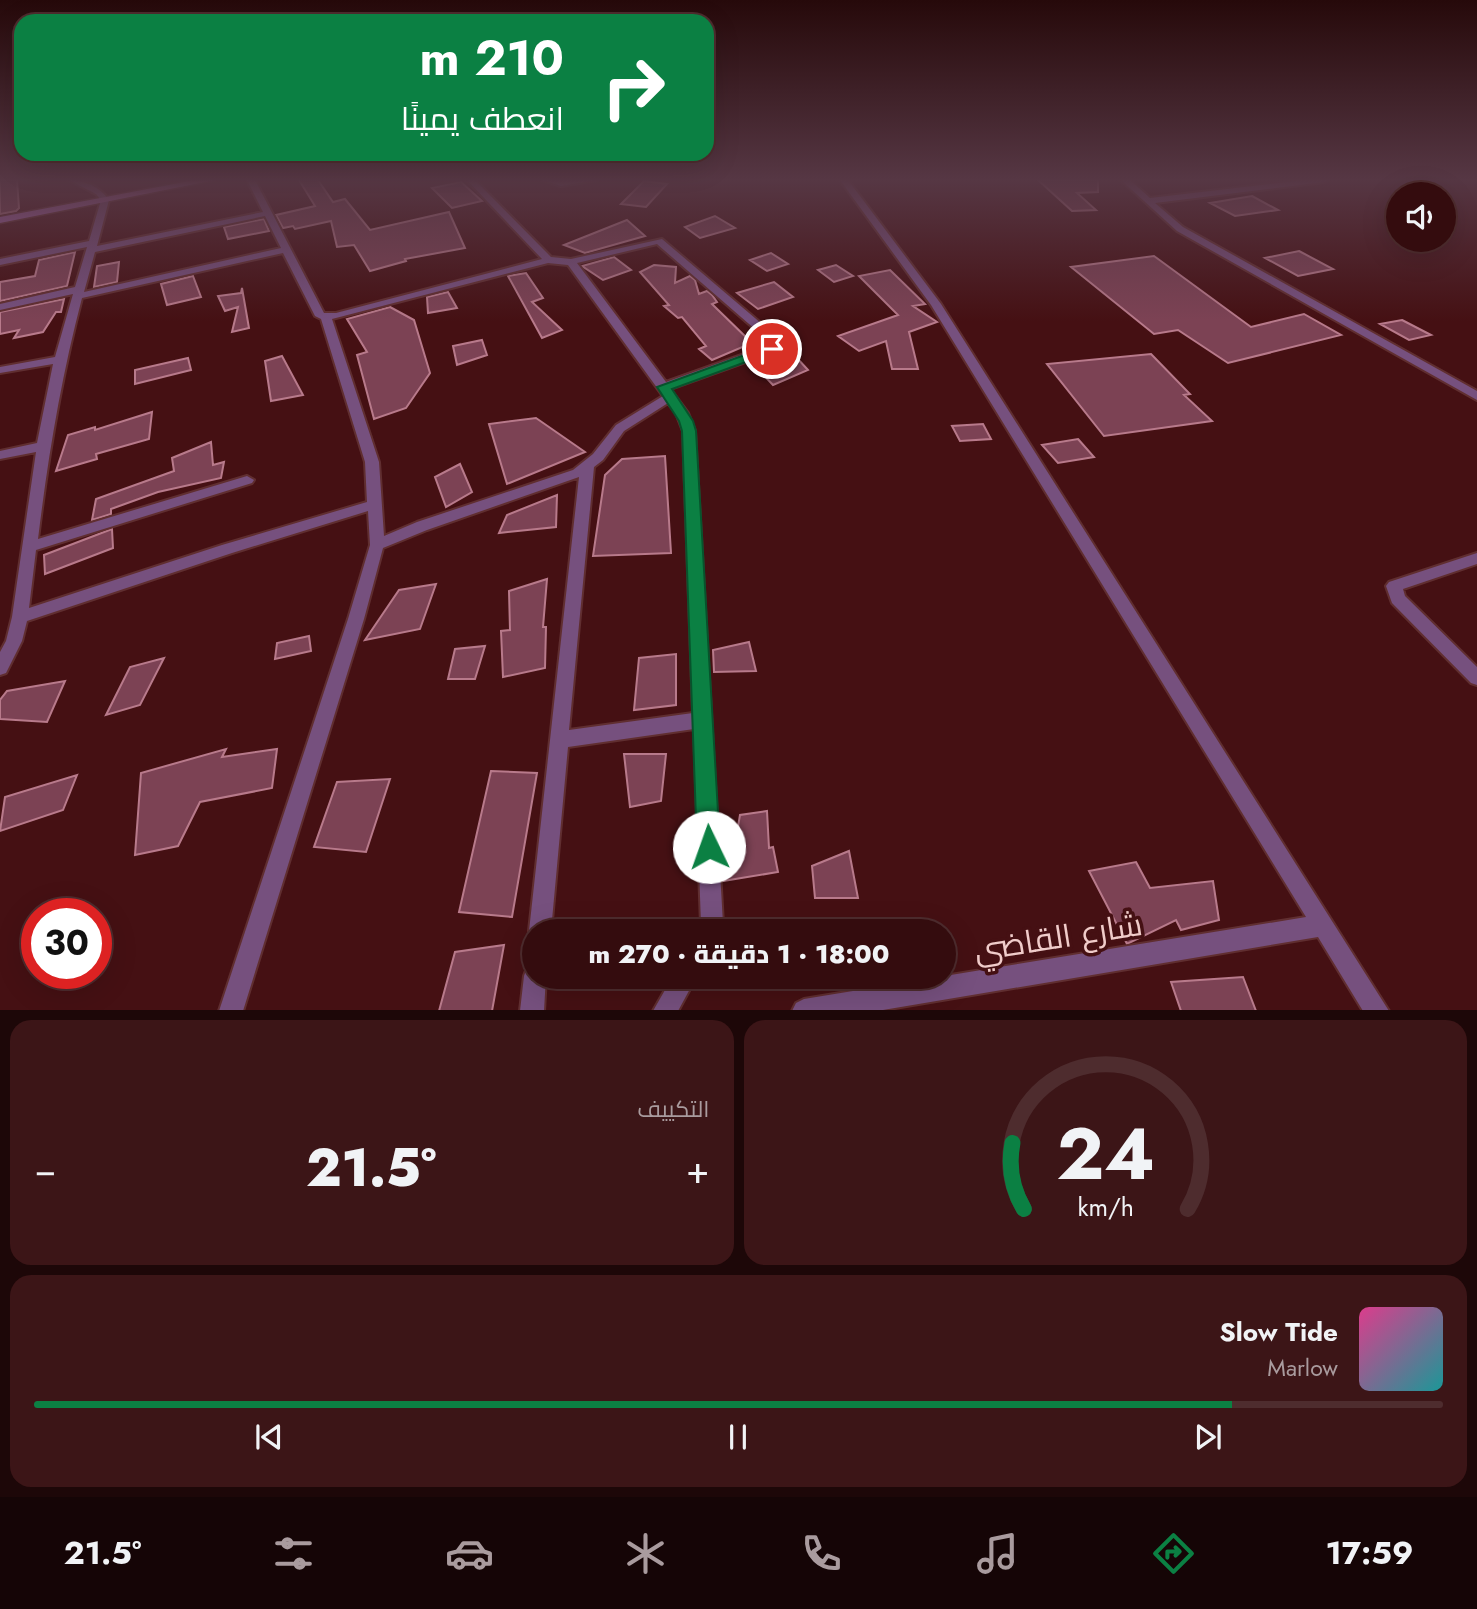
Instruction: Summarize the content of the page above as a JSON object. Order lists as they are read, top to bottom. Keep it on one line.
{"streets":{"street":["شارع القاضي"]},"page":{"turn":["210 m","انعطف يمينًا"],"limit":"30","trip":"18:00 · 1 دقيقة · 270 m","tile":"التكييف","heat":["−","21.5°","+"],"song":["Slow Tide","Marlow"],"tabs":["17:59","21.5°"],"gauge":["24","km/h"]}}
